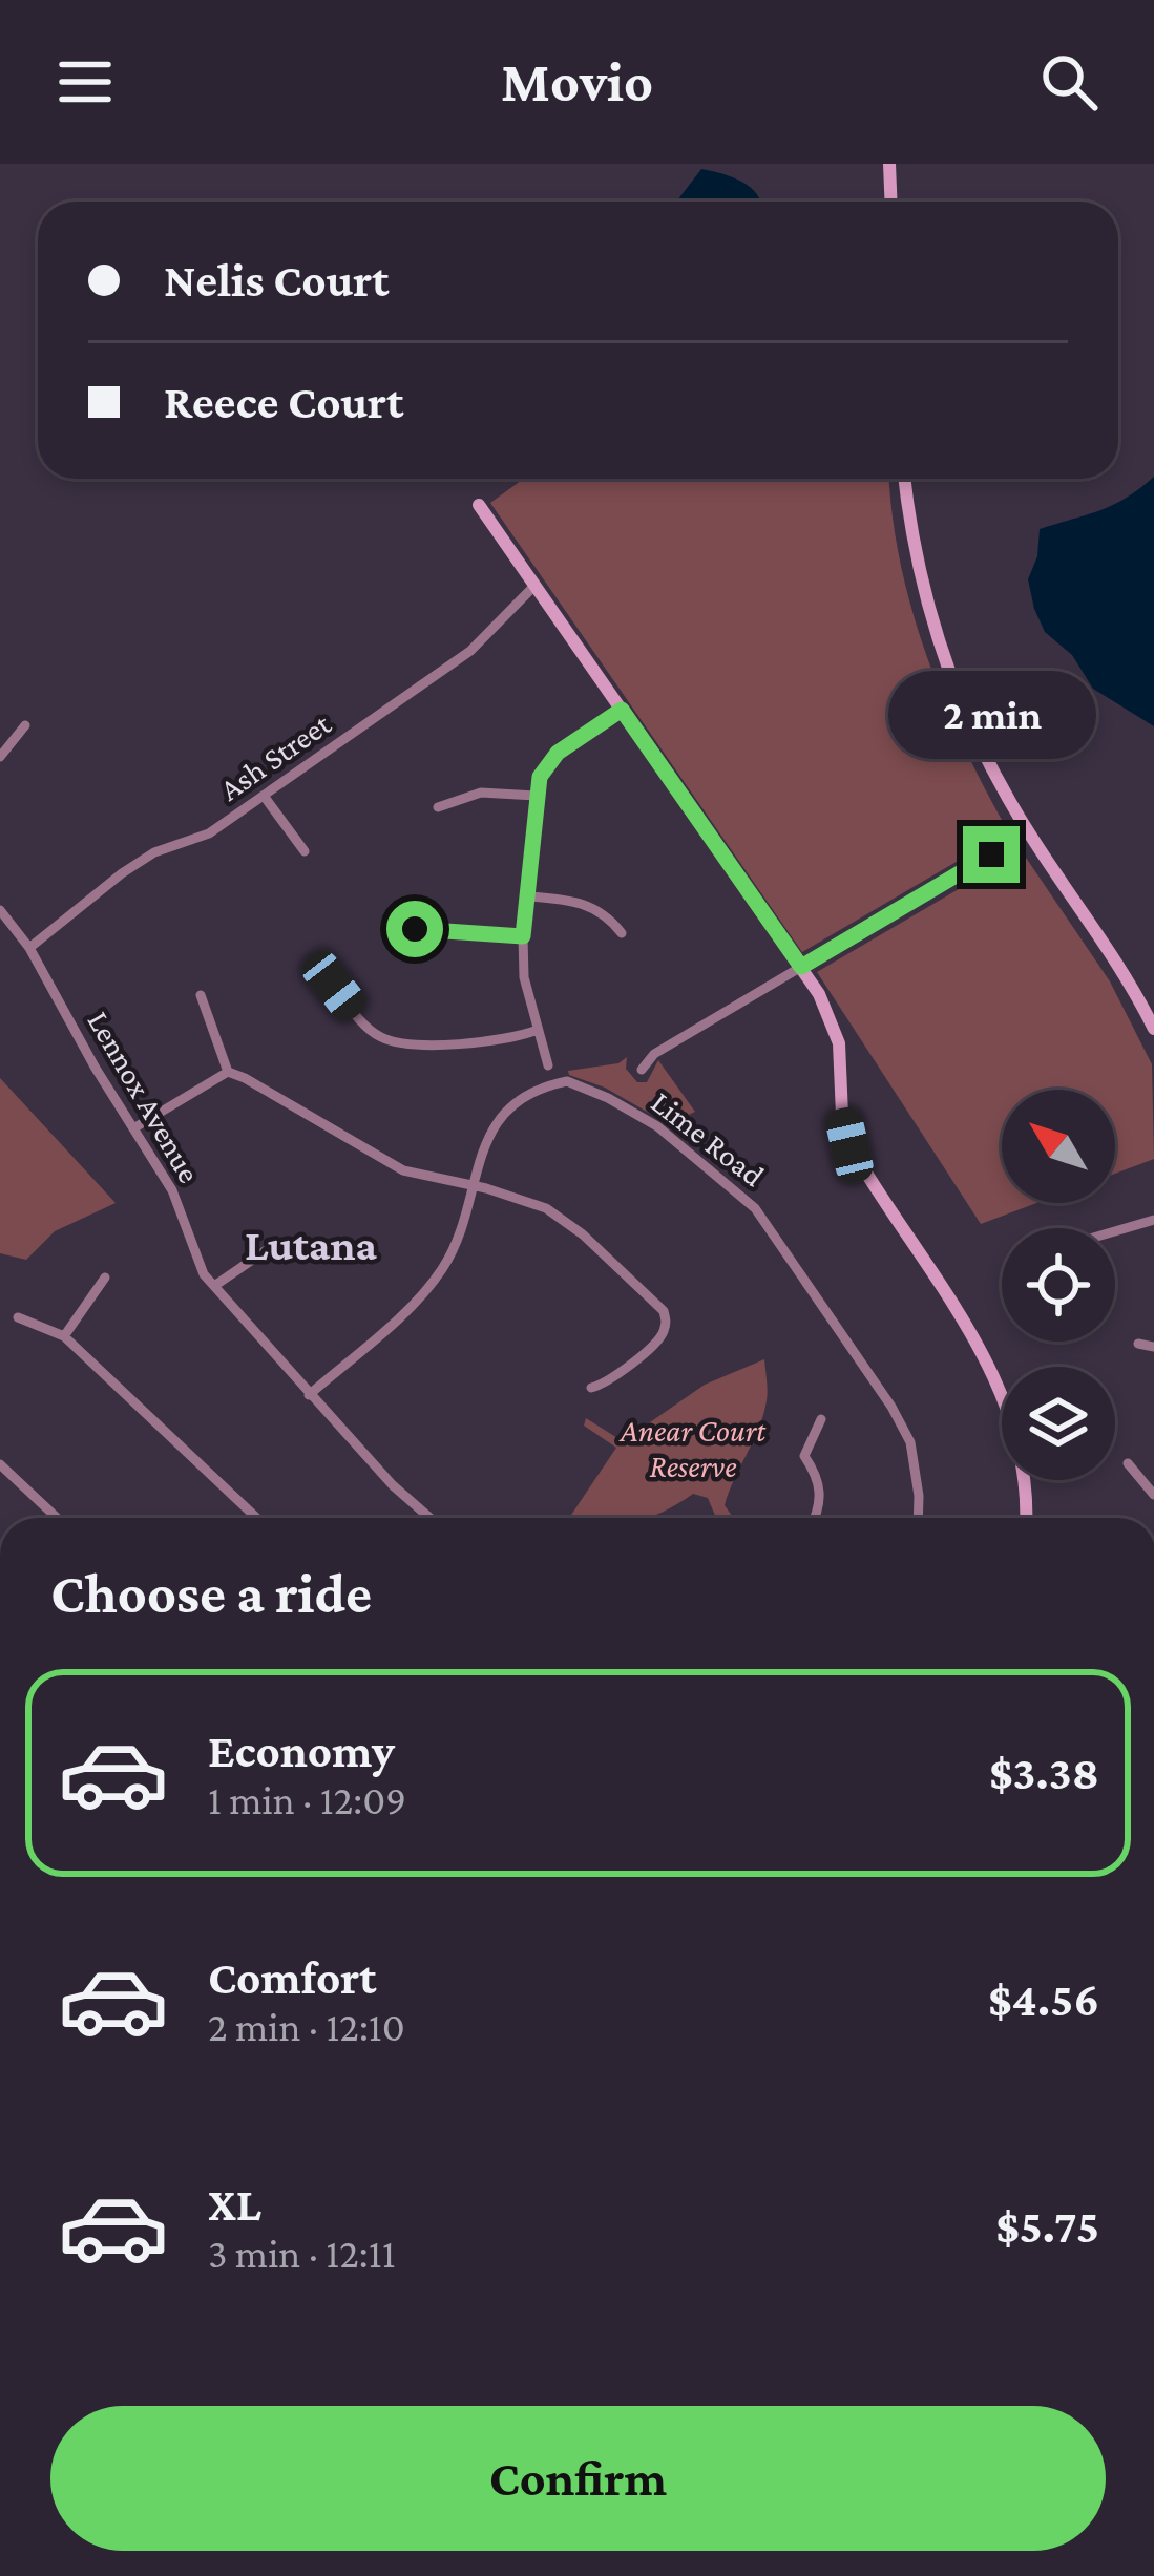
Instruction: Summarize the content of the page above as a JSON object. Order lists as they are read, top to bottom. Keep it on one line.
{"streets":{"street":["Ash Street","Lennox Avenue","Lime Road"]},"crossings":[["Ash Street","Lennox Avenue"]],"districts":["Lutana"],"parks":["Anear Court Reserve"],"north":"top left","page":{"header":"Movio","banner":["Nelis Court","Reece Court"],"bubble":"2 min","heading":"Choose a ride","list":[{"name":"Economy","note":"1 min · 12:09","value":"$3.38"},{"name":"Comfort","note":"2 min · 12:10","value":"$4.56"},{"name":"XL","note":"3 min · 12:11","value":"$5.75"}],"buttons":"Confirm"}}
